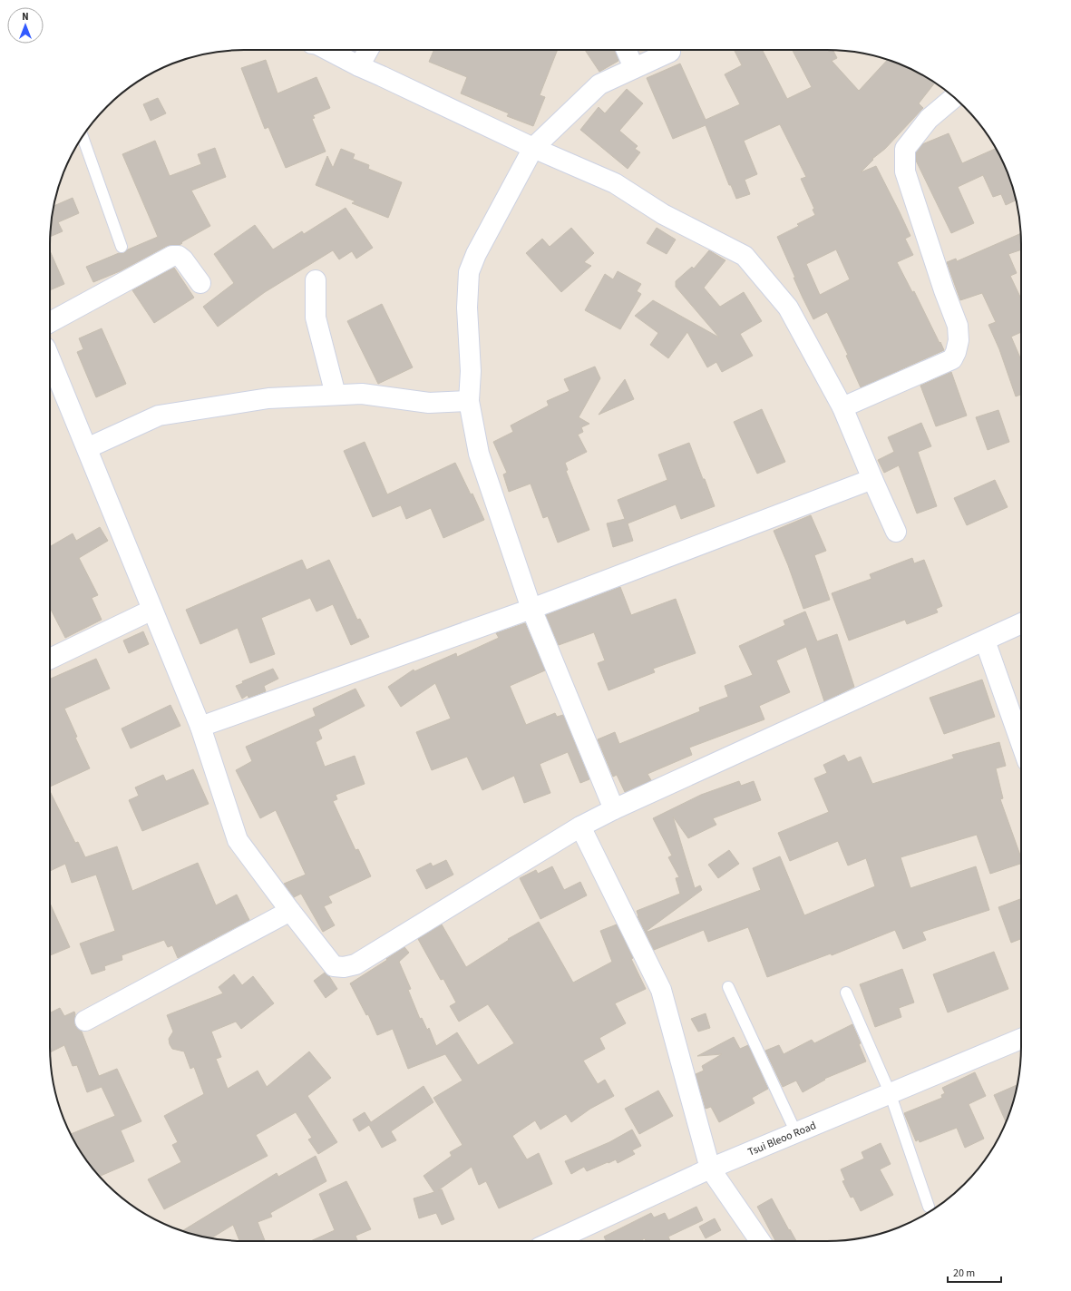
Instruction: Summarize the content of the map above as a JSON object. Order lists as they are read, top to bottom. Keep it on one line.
{"streets":{"street":["Tsui Bleoo Road"]},"scale_bar":"20 m","north":"top"}
